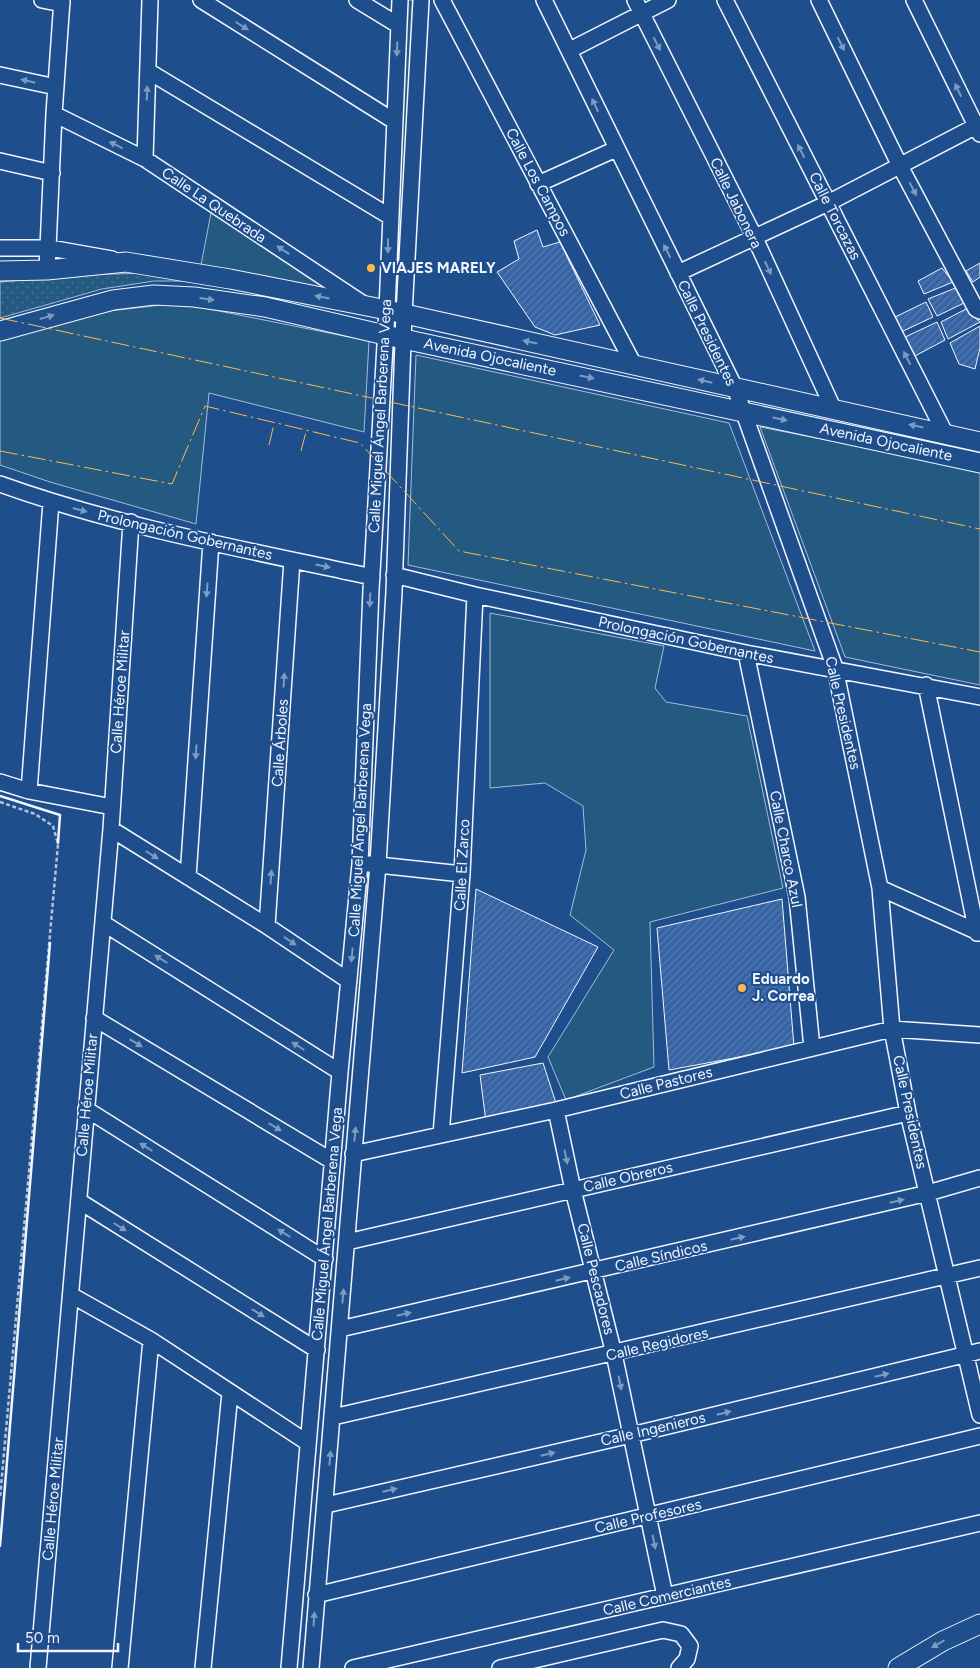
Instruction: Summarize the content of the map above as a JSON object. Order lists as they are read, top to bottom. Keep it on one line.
{"streets":{"main road":["Avenida Ojocaliente"],"street":["Calle Los Campos","Calle Jabonera","Calle La Quebrada","Calle Torcazas","Calle Presidentes","Calle Miguel Ángel Barberena Vega","Prolongación Gobernantes","Calle Héroe Militar","Calle Árboles","Calle Charco Azul","Calle El Zarco","Calle Pastores","Calle Obreros","Calle Síndicos","Calle Pescadores","Calle Regidores","Calle Ingenieros","Calle Profesores","Calle Comerciantes"]},"crossings":[["Calle Los Campos","Avenida Ojocaliente"],["Calle Jabonera","Avenida Ojocaliente"],["Calle La Quebrada","Avenida Ojocaliente"],["Calle Torcazas","Avenida Ojocaliente"],["Calle Presidentes","Avenida Ojocaliente"],["Calle Presidentes","Prolongación Gobernantes"],["Calle Presidentes","Calle Pastores"],["Calle Presidentes","Calle Obreros"],["Calle Presidentes","Calle Síndicos"],["Calle Presidentes","Calle Regidores"],["Calle Presidentes","Calle Ingenieros"],["Avenida Ojocaliente","Calle Miguel Ángel Barberena Vega"],["Calle Miguel Ángel Barberena Vega","Prolongación Gobernantes"],["Calle Miguel Ángel Barberena Vega","Calle Pastores"],["Calle Miguel Ángel Barberena Vega","Calle Obreros"],["Calle Miguel Ángel Barberena Vega","Calle Síndicos"],["Calle Miguel Ángel Barberena Vega","Calle Regidores"],["Calle Miguel Ángel Barberena Vega","Calle Ingenieros"],["Calle Miguel Ángel Barberena Vega","Calle Profesores"],["Prolongación Gobernantes","Calle Héroe Militar"],["Prolongación Gobernantes","Calle Árboles"],["Prolongación Gobernantes","Calle Charco Azul"],["Prolongación Gobernantes","Calle El Zarco"],["Calle Charco Azul","Calle Pastores"],["Calle El Zarco","Calle Pastores"],["Calle Pastores","Calle Pescadores"],["Calle Obreros","Calle Pescadores"],["Calle Síndicos","Calle Pescadores"],["Calle Pescadores","Calle Regidores"],["Calle Pescadores","Calle Ingenieros"],["Calle Pescadores","Calle Profesores"],["Calle Pescadores","Calle Comerciantes"]],"one_way":["Calle Jabonera","Calle Síndicos","Calle Pescadores","Calle Ingenieros"],"places":["VIAJES MARELY","Eduardo J. Correa"],"scale_bar":"50 m"}
